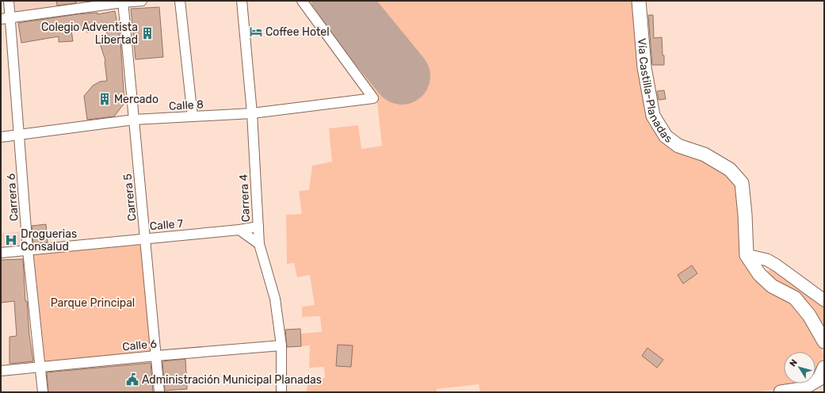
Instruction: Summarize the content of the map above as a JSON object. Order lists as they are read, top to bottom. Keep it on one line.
{"streets":{"main road":["Vía Castilla-Planadas"],"street":["Calle 8","Carrera 6","Carrera 5","Carrera 4","Calle 7","Calle 6"]},"crossings":[["Calle 8","Carrera 6"],["Calle 8","Carrera 5"],["Calle 8","Carrera 4"],["Carrera 6","Calle 7"],["Carrera 6","Calle 6"],["Carrera 5","Calle 7"],["Carrera 5","Calle 6"],["Carrera 4","Calle 7"],["Carrera 4","Calle 6"]],"parks":["Parque Principal"],"places":{"hotel":["Coffee Hotel"],"building":["Colegio Adventista Libertad","Mercado"],"hospital":["Droguerias Consalud"],"public building":["Administración Municipal Planadas"]},"north":"top left"}
